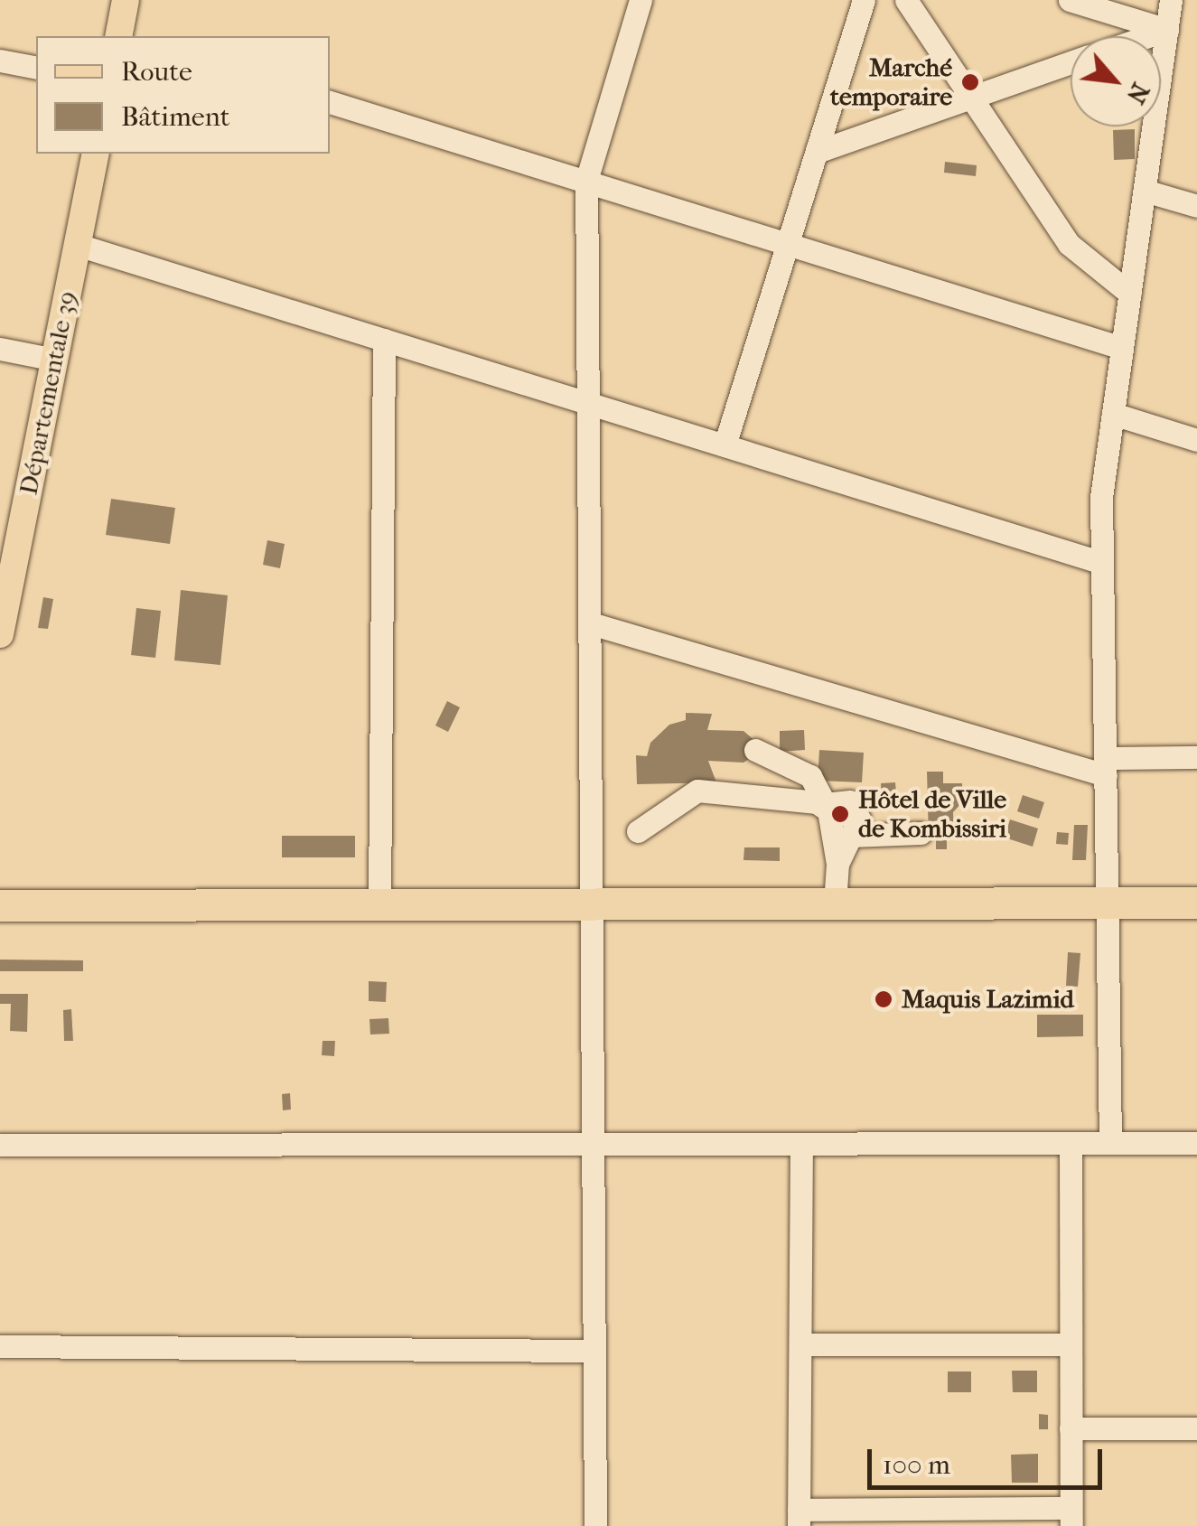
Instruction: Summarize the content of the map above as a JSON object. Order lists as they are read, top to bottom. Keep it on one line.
{"streets":{"main road":["Départementale 39"]},"places":["Marché temporaire","Hôtel de Ville de Kombissiri","Maquis Lazimid"],"legend":["Route","Bâtiment"],"scale_bar":"100 m","north":"bottom right"}
